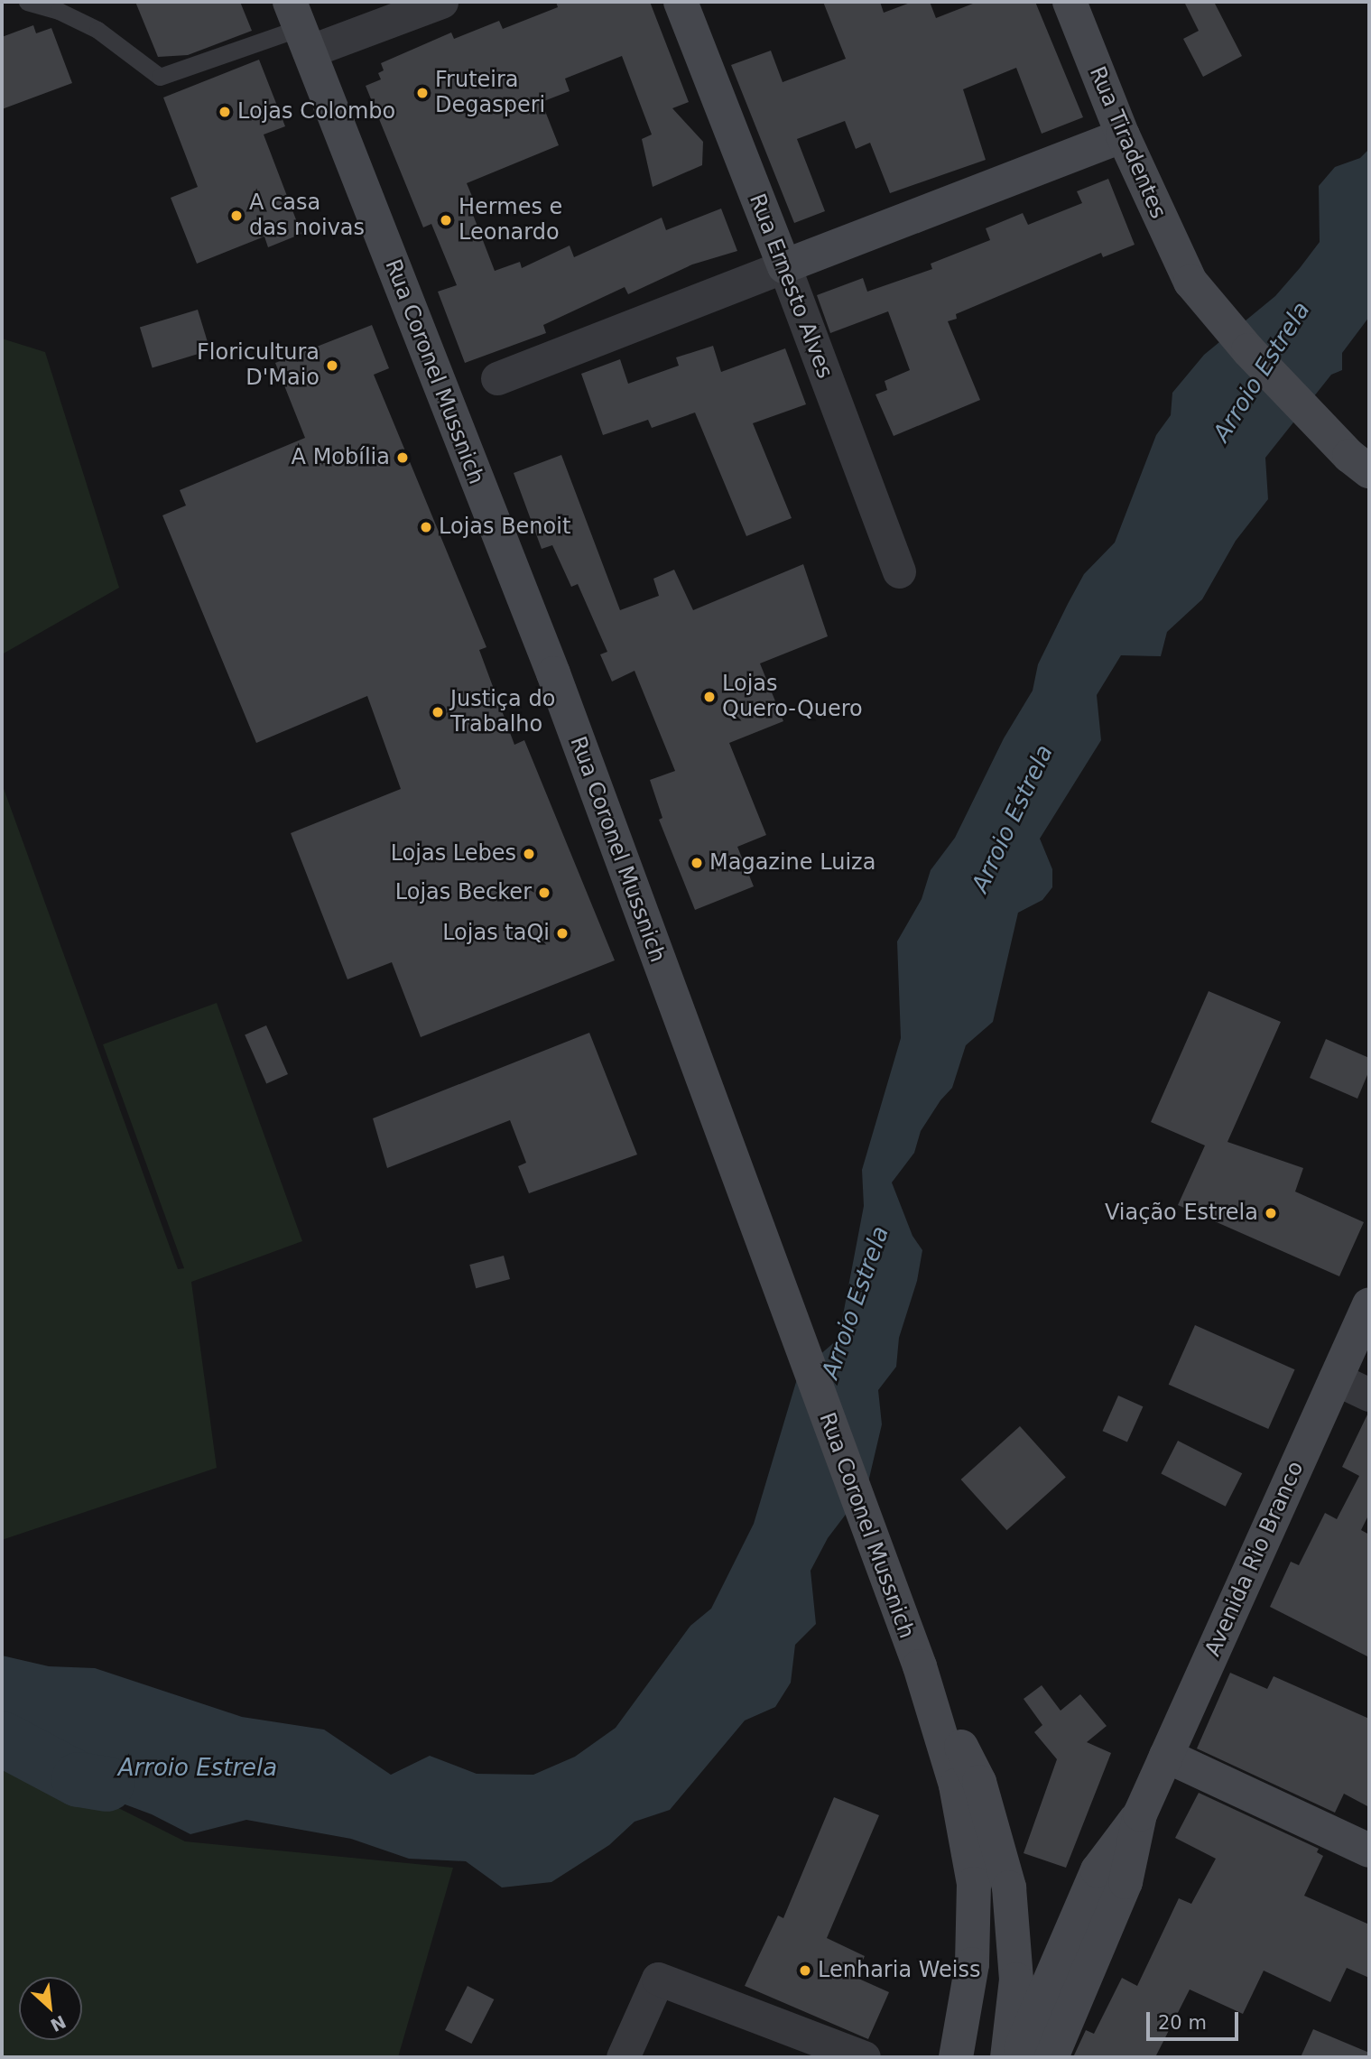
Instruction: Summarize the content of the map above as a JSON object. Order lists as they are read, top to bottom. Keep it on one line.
{"streets":{"street":["Rua Tiradentes","Rua Ernesto Alves","Rua Coronel Mussnich","Avenida Rio Branco"]},"water":["Arroio Estrela"],"places":["Fruteira Degasperi","Lojas Colombo","A casa das noivas","Hermes e Leonardo","Floricultura D'Maio","A Mobília","Lojas Benoit","Lojas Quero-Quero","Justiça do Trabalho","Lojas Lebes","Magazine Luiza","Lojas Becker","Lojas taQi","Viação Estrela","Lenharia Weiss"],"scale_bar":"20 m","north":"bottom right"}
